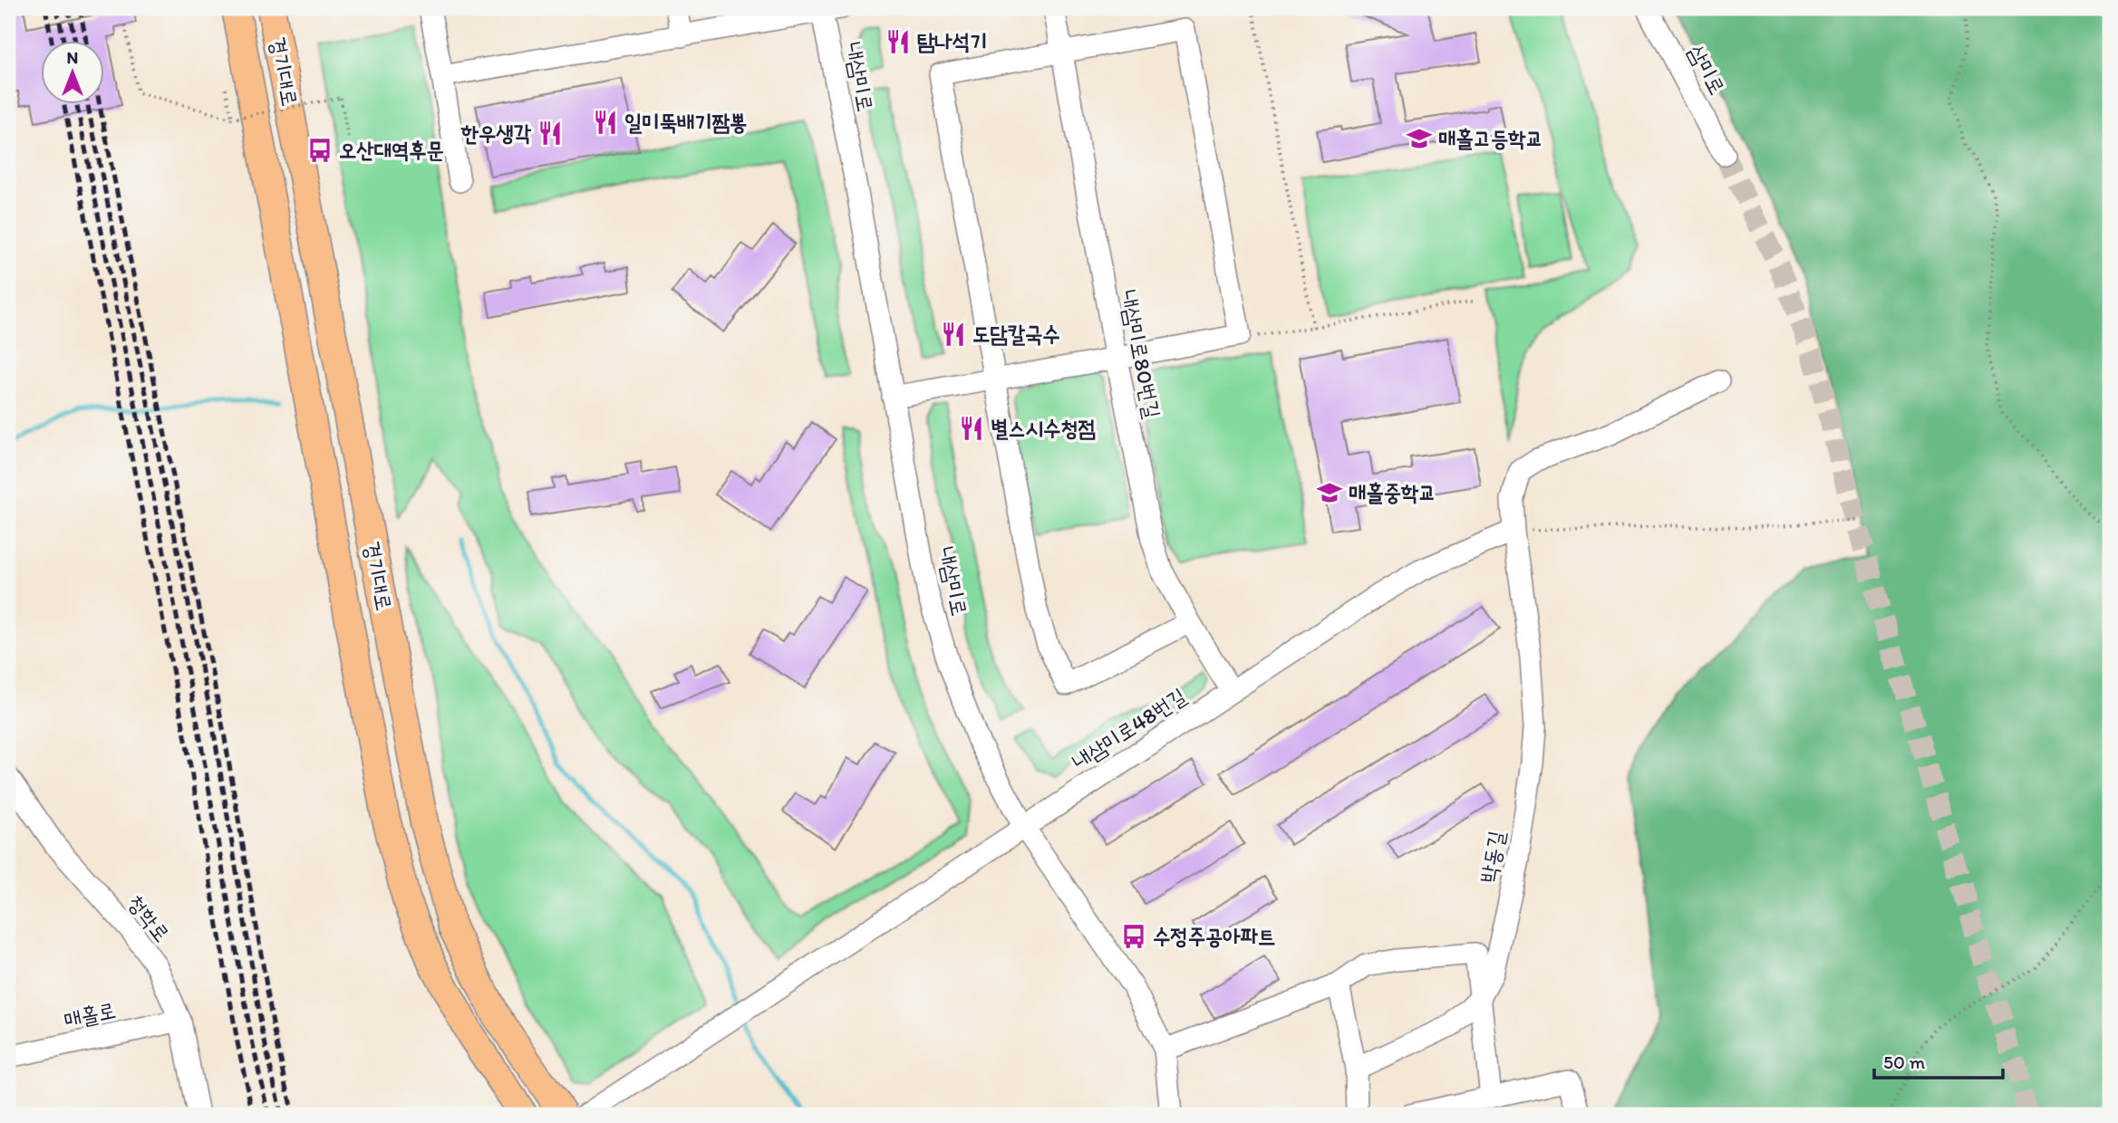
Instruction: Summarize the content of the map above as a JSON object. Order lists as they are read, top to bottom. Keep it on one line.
{"streets":{"main road":["경기대로"],"street":["삼미로","내삼미로","내삼미로80번길","내삼미로48번길","박동길","청학로","매홀로"]},"crossings":[["내삼미로","내삼미로48번길"],["내삼미로80번길","내삼미로48번길"],["내삼미로48번길","박동길"],["청학로","매홀로"]],"places":{"restaurant":["탐나석기","일미뚝배기짬뽕","한우생각","도담칼국수","별스시수청점"],"school or university":["매홀고등학교","매홀중학교"],"bus stop":["오산대역후문","수정주공아파트"]},"scale_bar":"50 m","north":"top"}
